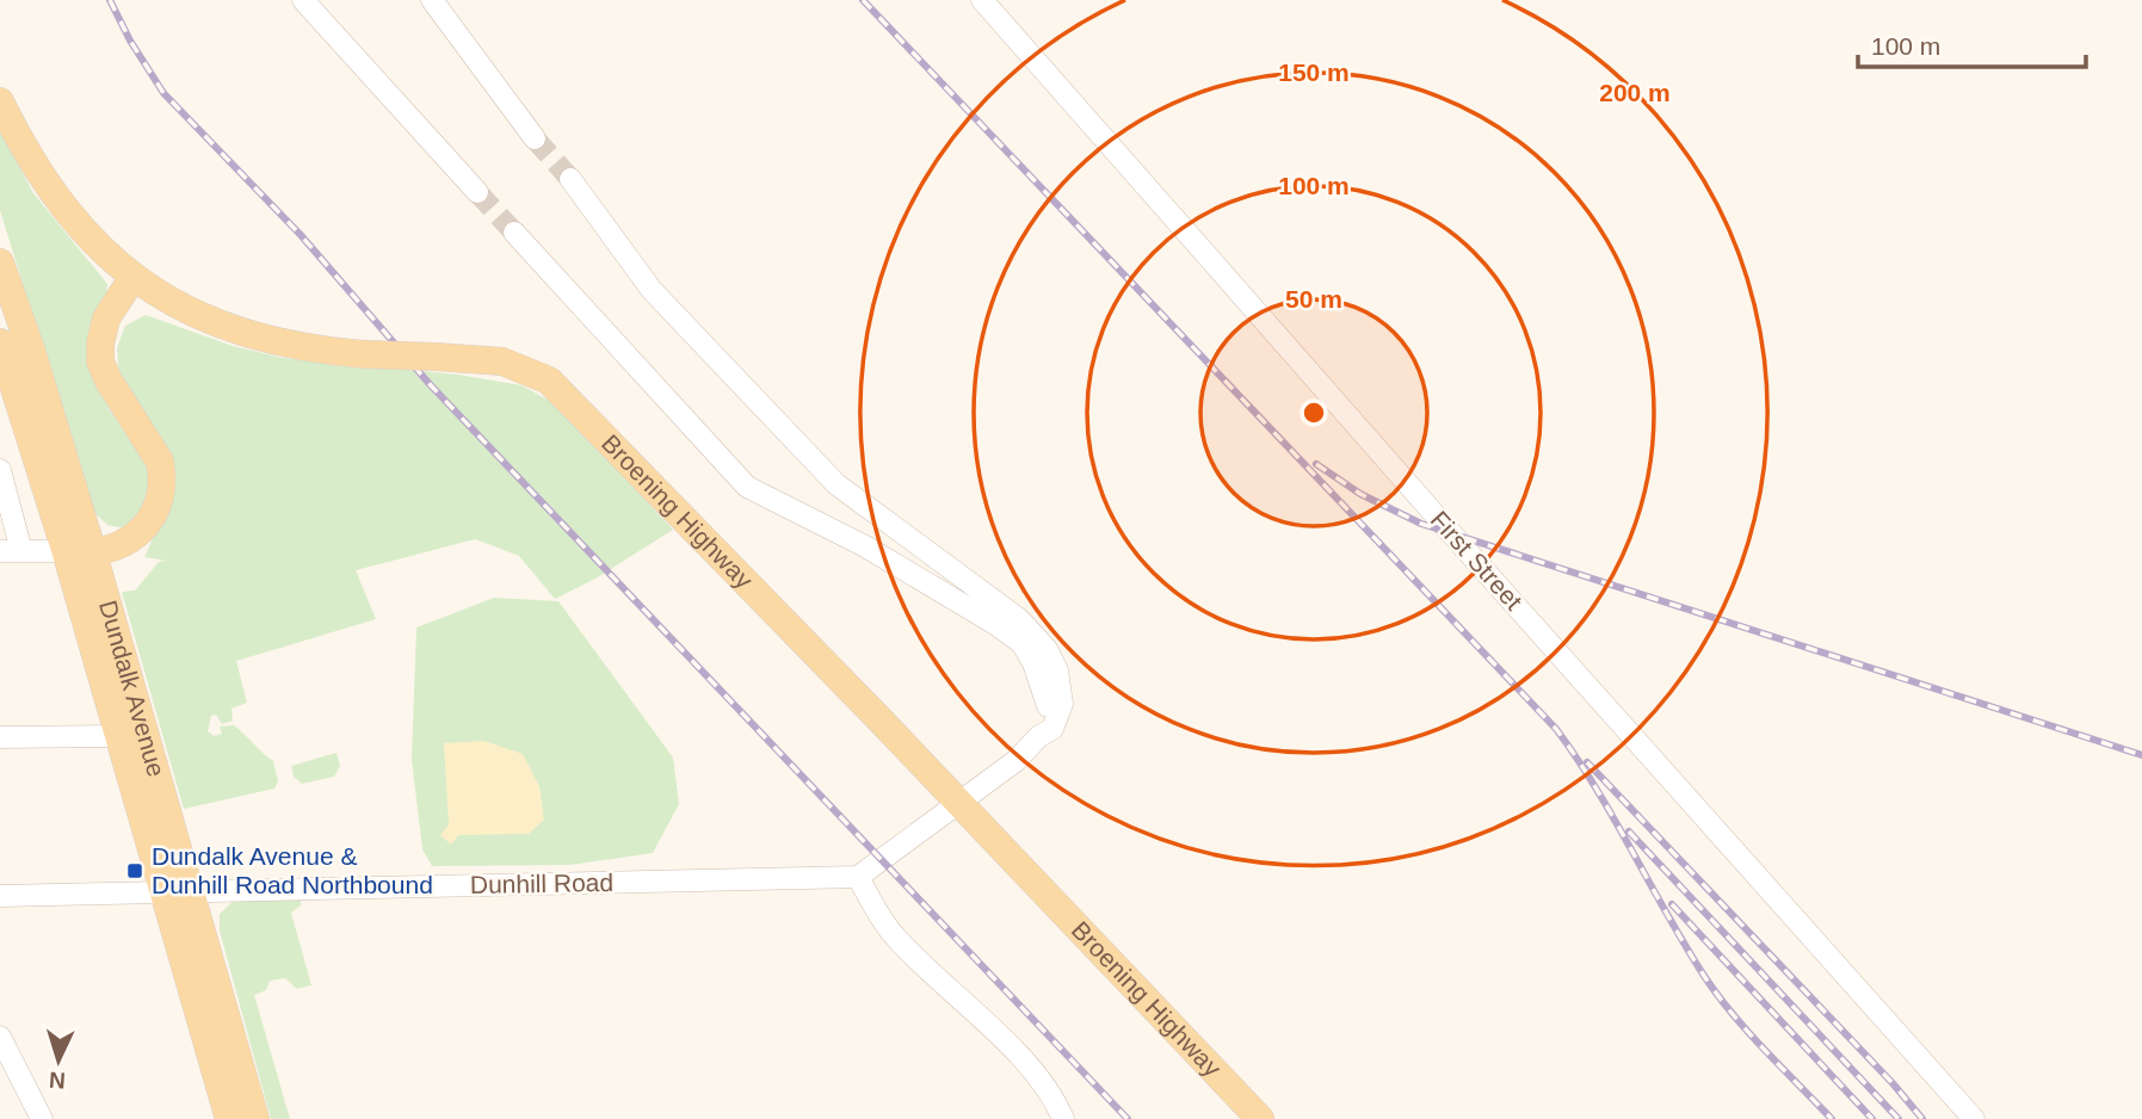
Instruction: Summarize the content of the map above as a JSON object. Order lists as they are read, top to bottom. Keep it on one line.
{"streets":{"main road":["Broening Highway","Dundalk Avenue"],"street":["First Street","Dunhill Road"]},"crossings":[["Dundalk Avenue","Dunhill Road"]],"places":{"transit":["Dundalk Avenue & Dunhill Road Northbound"]},"scale_bar":"100 m","north":"bottom","rings":["150 m","200 m","100 m","50 m"]}
